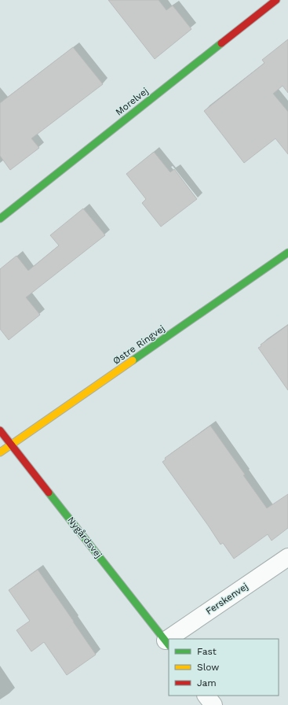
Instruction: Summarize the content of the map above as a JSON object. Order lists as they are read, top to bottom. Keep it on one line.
{"streets":{"street":["Morelvej","Østre Ringvej","Nygårdsvej","Ferskenvej"]},"crossings":[["Østre Ringvej","Nygårdsvej"]],"legend":["Fast","Slow","Jam"]}
